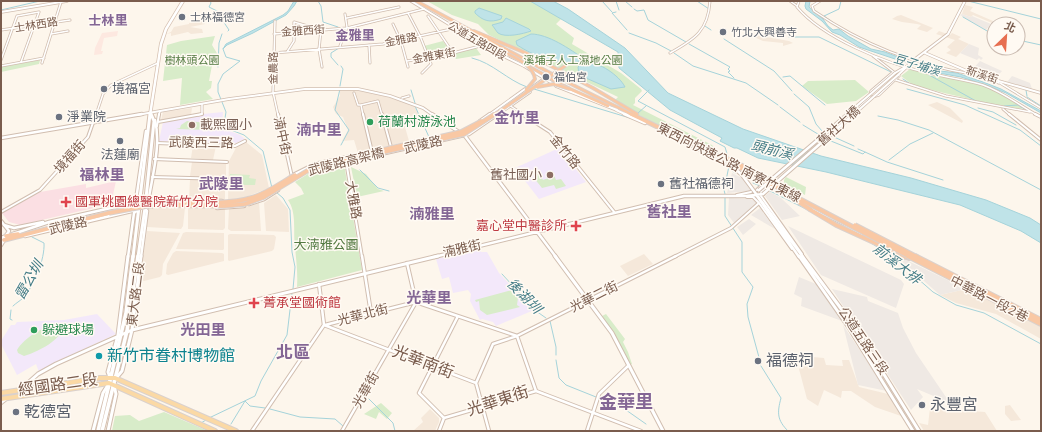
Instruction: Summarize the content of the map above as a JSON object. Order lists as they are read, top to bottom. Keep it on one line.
{"streets":{"highway":["武陵路高架橋","東西向快速公路 南寮竹東線"],"main road":["東大路二段","經國路二段"],"street":["士林西路","金雅西街","金雅路","公道五路四段","金雅東街","金農路","新溪街","舊社大橋","湳中街","武陵西三路","武陵路","金竹路","境福街","大雅路","湳雅街","光華二街","中華路一段2巷","光華北街","公道五路三段","光華南街","光華街","光華東街"]},"crossings":[["金雅西街","公道五路四段"],["金雅西街","金農路"],["金雅路","公道五路四段"],["金雅路","金農路"],["公道五路四段","金雅東街"],["公道五路四段","武陵路"],["公道五路四段","武陵路高架橋"],["公道五路四段","公道五路三段"],["金農路","湳中街"],["舊社大橋","公道五路三段"],["湳中街","武陵路"],["武陵西三路","東大路二段"],["武陵路","金竹路"],["武陵路","武陵路高架橋"],["武陵路","大雅路"],["武陵路","東大路二段"],["金竹路","湳雅街"],["境福街","東大路二段"],["東西向快速公路 南寮竹東線","中華路一段2巷"],["大雅路","湳雅街"],["大雅路","光華北街"],["湳雅街","東大路二段"],["湳雅街","公道五路三段"],["湳雅街","經國路二段"],["東大路二段","經國路二段"],["光華二街","公道五路三段"],["光華二街","光華南街"],["光華二街","光華東街"],["光華北街","光華南街"],["光華北街","光華街"],["光華南街","光華街"]],"districts":["士林里","金雅里","金竹里","湳中里","福林里","武陵里","舊社里","湳雅里","光華里","光田里","北區","金華里"],"water":["豆子埔溪","頭前溪","前溪大排","雷公圳","後湖圳"],"parks":["樹林頭公園","溪埔子人工濕地公園","大湳雅公園"],"places":{"other":["士林福德宮","竹北大興善寺","福伯宮","境福宮","淨業院","荷蘭村游泳池","載熙國小","法蓮廟","舊社國小","舊社福德祠","躲避球場","新竹市眷村博物館","福德祠","永豐宮","乾德宮"],"health":["國軍桃園總醫院新竹分院","嘉心堂中醫診所","菁承堂國術館"]},"north":"top right"}
